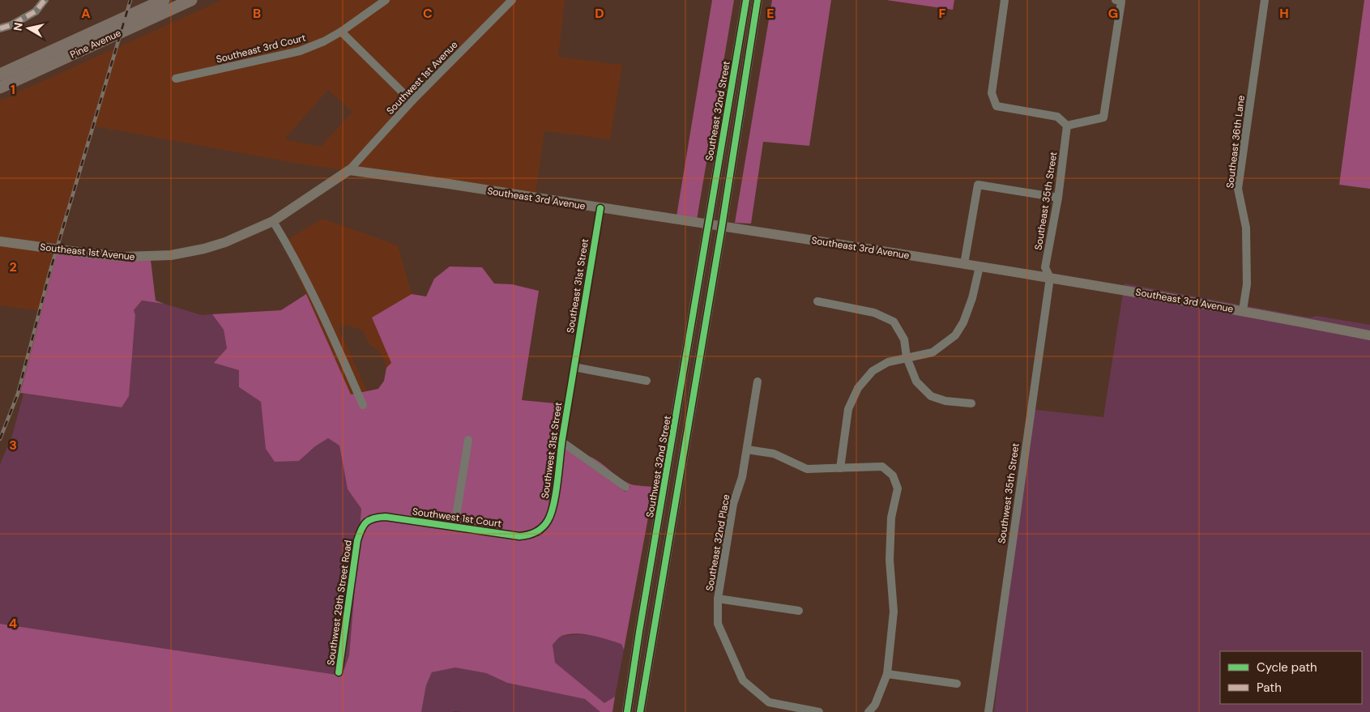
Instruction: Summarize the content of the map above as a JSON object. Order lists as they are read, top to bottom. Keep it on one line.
{"streets":{"highway":["Pine Avenue"],"main road":["Southeast 32nd Street","Southeast 3rd Avenue","Southeast 1st Avenue","Southwest 32nd Street"],"street":["Southeast 3rd Court","Southwest 1st Avenue","Southeast 36th Lane","Southeast 35th Street","Southeast 31st Street","Southwest 31st Street","Southwest 35th Street","Southwest 1st Court","Southeast 32nd Place","Southwest 29th Street Road"]},"crossings":[["Southwest 1st Avenue","Southeast 3rd Avenue"],["Southwest 1st Avenue","Southeast 1st Avenue"],["Southeast 32nd Street","Southeast 3rd Avenue"],["Southeast 32nd Street","Southwest 32nd Street"],["Southeast 36th Lane","Southeast 3rd Avenue"],["Southeast 3rd Avenue","Southeast 35th Street"],["Southeast 3rd Avenue","Southeast 1st Avenue"],["Southeast 3rd Avenue","Southeast 31st Street"],["Southeast 3rd Avenue","Southwest 32nd Street"],["Southeast 3rd Avenue","Southwest 35th Street"],["Southeast 35th Street","Southwest 35th Street"],["Southeast 31st Street","Southwest 31st Street"],["Southwest 31st Street","Southwest 1st Court"],["Southwest 1st Court","Southwest 29th Street Road"]],"legend":["Cycle path","Path"],"north":"left","grid":{"columns":["A","B","C","D","E","F","G","H"],"rows":["1","2","3","4"]}}
